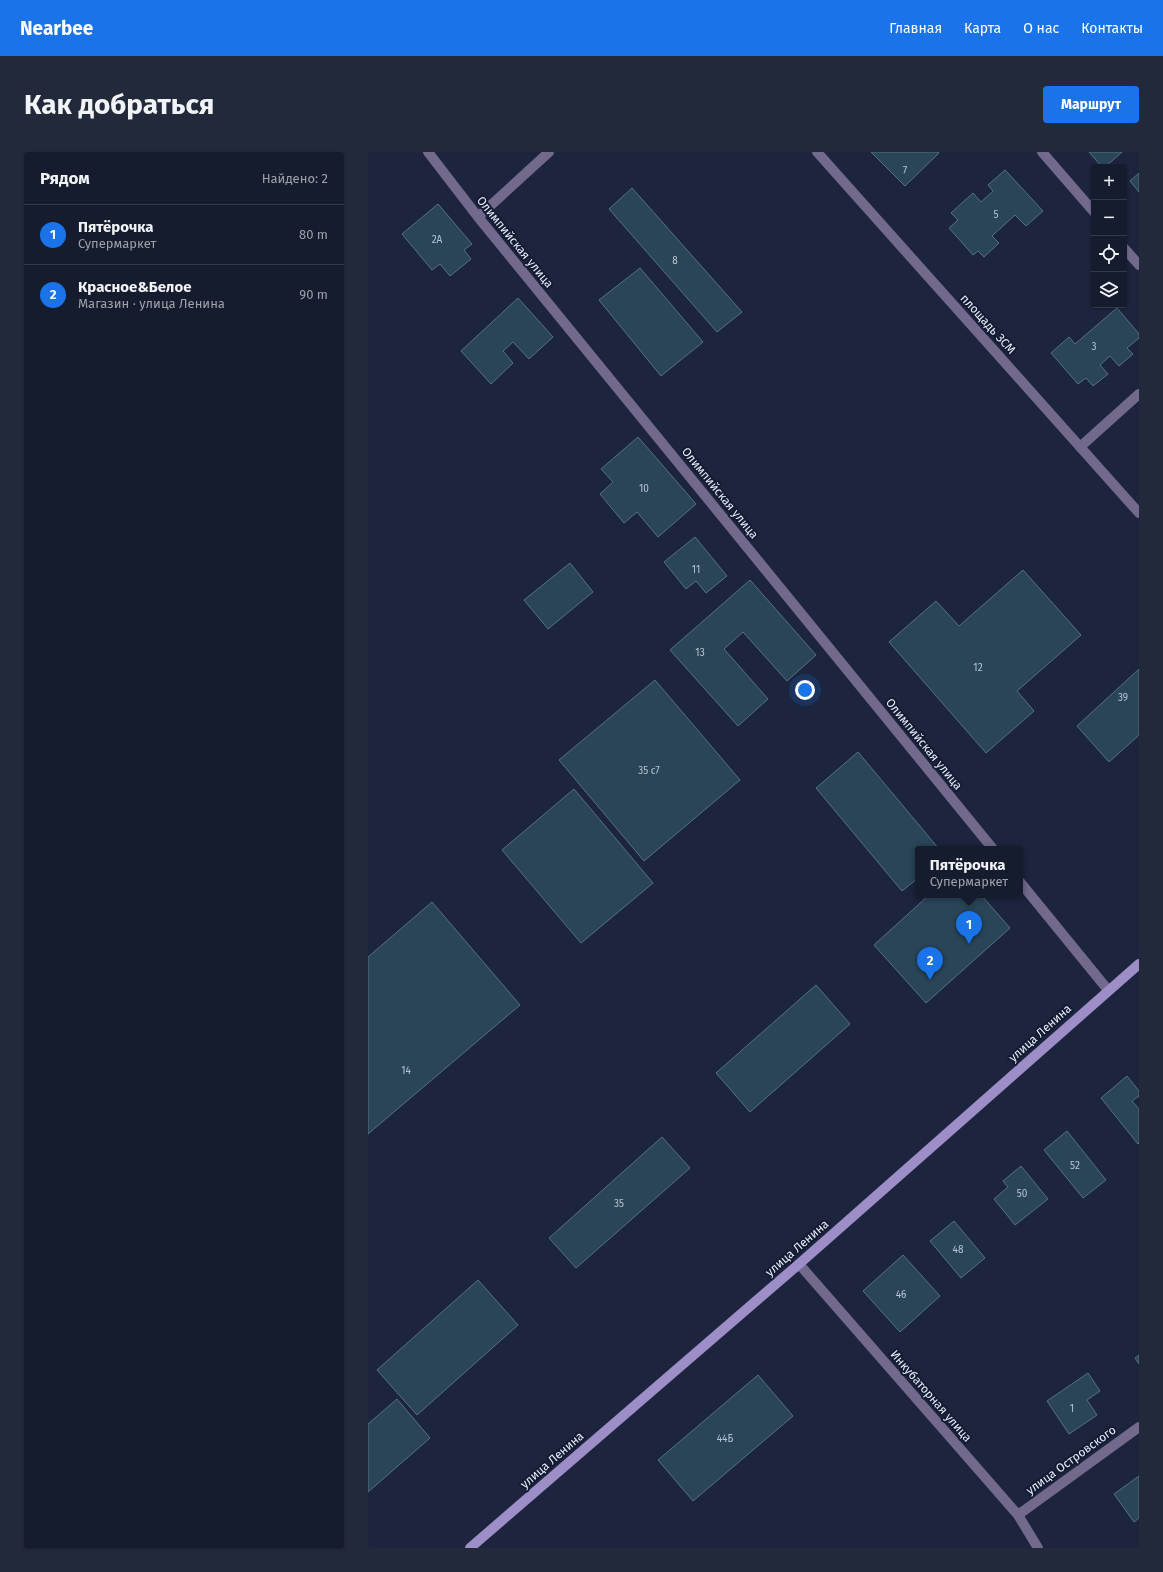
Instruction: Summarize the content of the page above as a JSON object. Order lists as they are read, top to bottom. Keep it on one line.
{"streets":{"main road":["улица Ленина"],"street":["Олимпийская улица","площадь ЗСМ","Инкубаторная улица","улица Островского"]},"crossings":[["улица Ленина","Инкубаторная улица"],["Инкубаторная улица","улица Островского"]],"house_numbers":["7","5","2А","8","3","10","11","13","12","39","35 с7","14","52","50","35","48","46","1","44Б"],"page":{"header":"Nearbee","nav":["Главная","Карта","О нас","Контакты"],"buttons":"Маршрут","title":"Как добраться","heading":["Рядом","Найдено: 2"],"map_buttons":["+","−"],"list":[{"mark":"1","name":"Пятёрочка","note":"Супермаркет","value":"80 m"},{"mark":"2","name":"Красное&Белое","note":"Магазин · улица Ленина","value":"90 m"}],"popup":["Пятёрочка","Супермаркет"],"pins":["1","2"]}}
